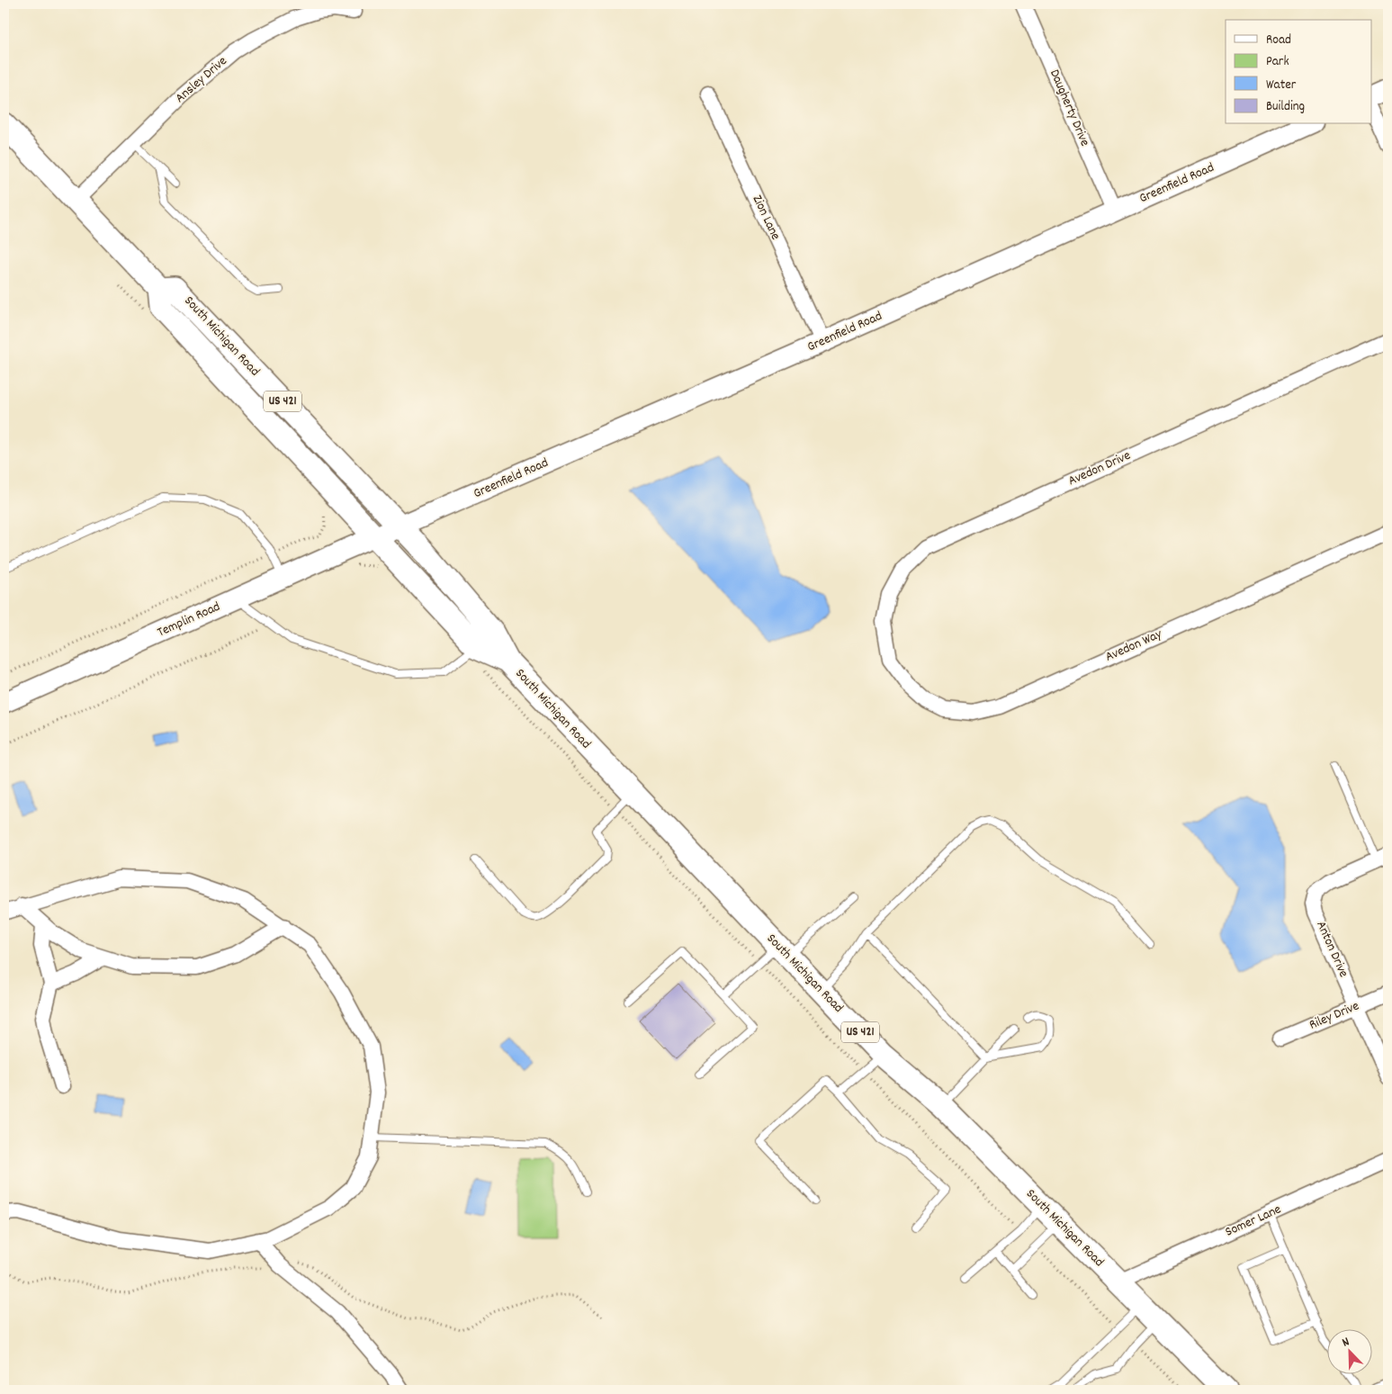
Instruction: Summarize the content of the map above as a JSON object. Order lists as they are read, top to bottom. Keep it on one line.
{"streets":{"main road":["South Michigan Road","US 421"],"street":["Ansley Drive","Daugherty Drive","Greenfield Road","Zion Lane","Avedon Drive","Templin Road","Avedon Way","Anton Drive","Riley Drive","Somer Lane"]},"crossings":[["Daugherty Drive","Greenfield Road"],["Greenfield Road","Zion Lane"],["Greenfield Road","South Michigan Road"],["Greenfield Road","Templin Road"],["South Michigan Road","Templin Road"],["South Michigan Road","Somer Lane"],["Avedon Drive","Avedon Way"],["Anton Drive","Riley Drive"]],"legend":["Road","Park","Water","Building"],"north":"top left"}
